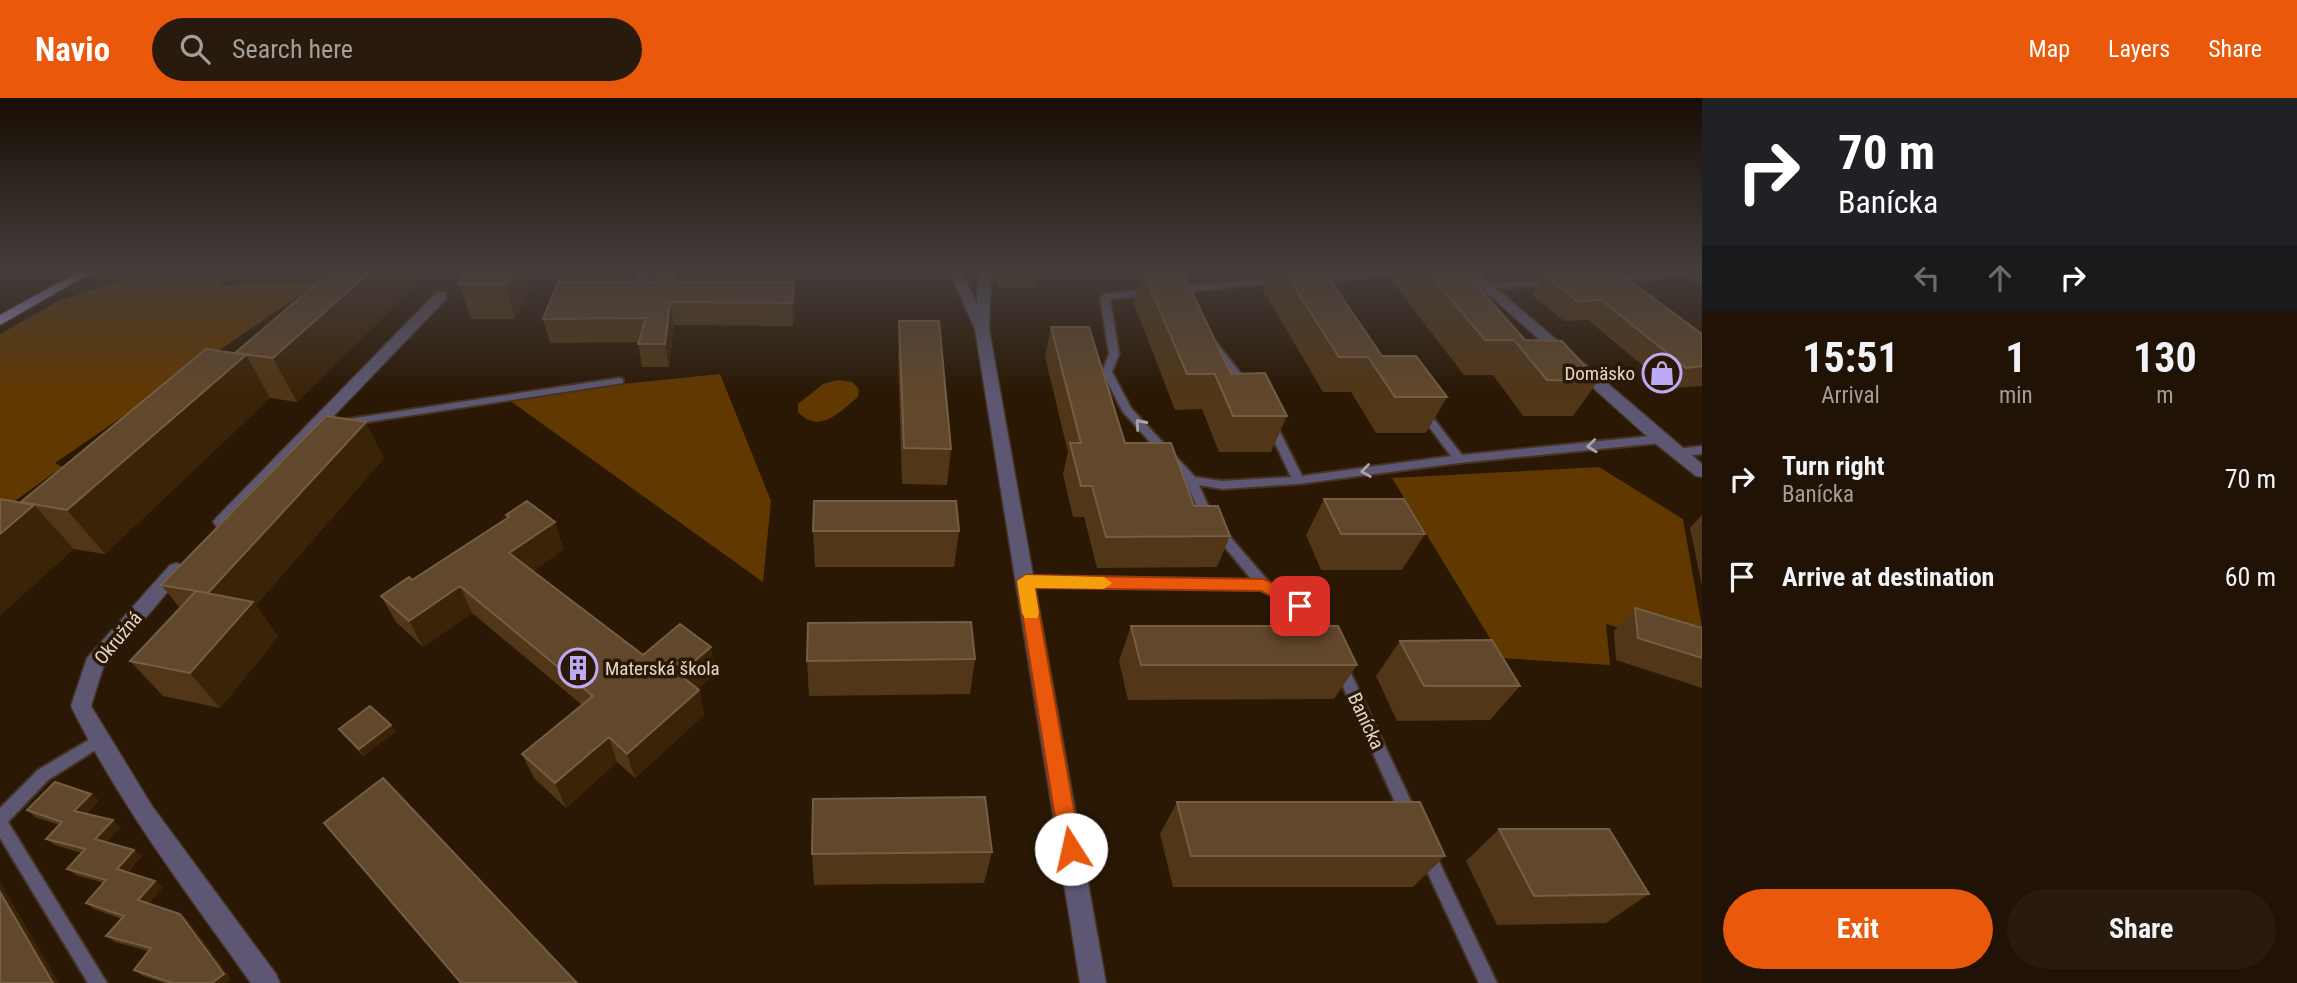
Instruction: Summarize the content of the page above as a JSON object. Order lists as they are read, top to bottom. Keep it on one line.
{"streets":{"street":["Okružná"],"lane":["Banícka"]},"places":{"shop":["Domäsko"],"building":["Materská škola"]},"page":{"header":"Navio","search":"Search here","nav":["Map","Layers","Share"],"turn":["70 m","Banícka"],"eta":["15:51","Arrival","1","min","130","m"],"list":[{"name":"Turn right","note":"Banícka","value":"70 m"},{"name":"Arrive at destination","value":"60 m"}],"buttons":["Exit","Share"]}}
